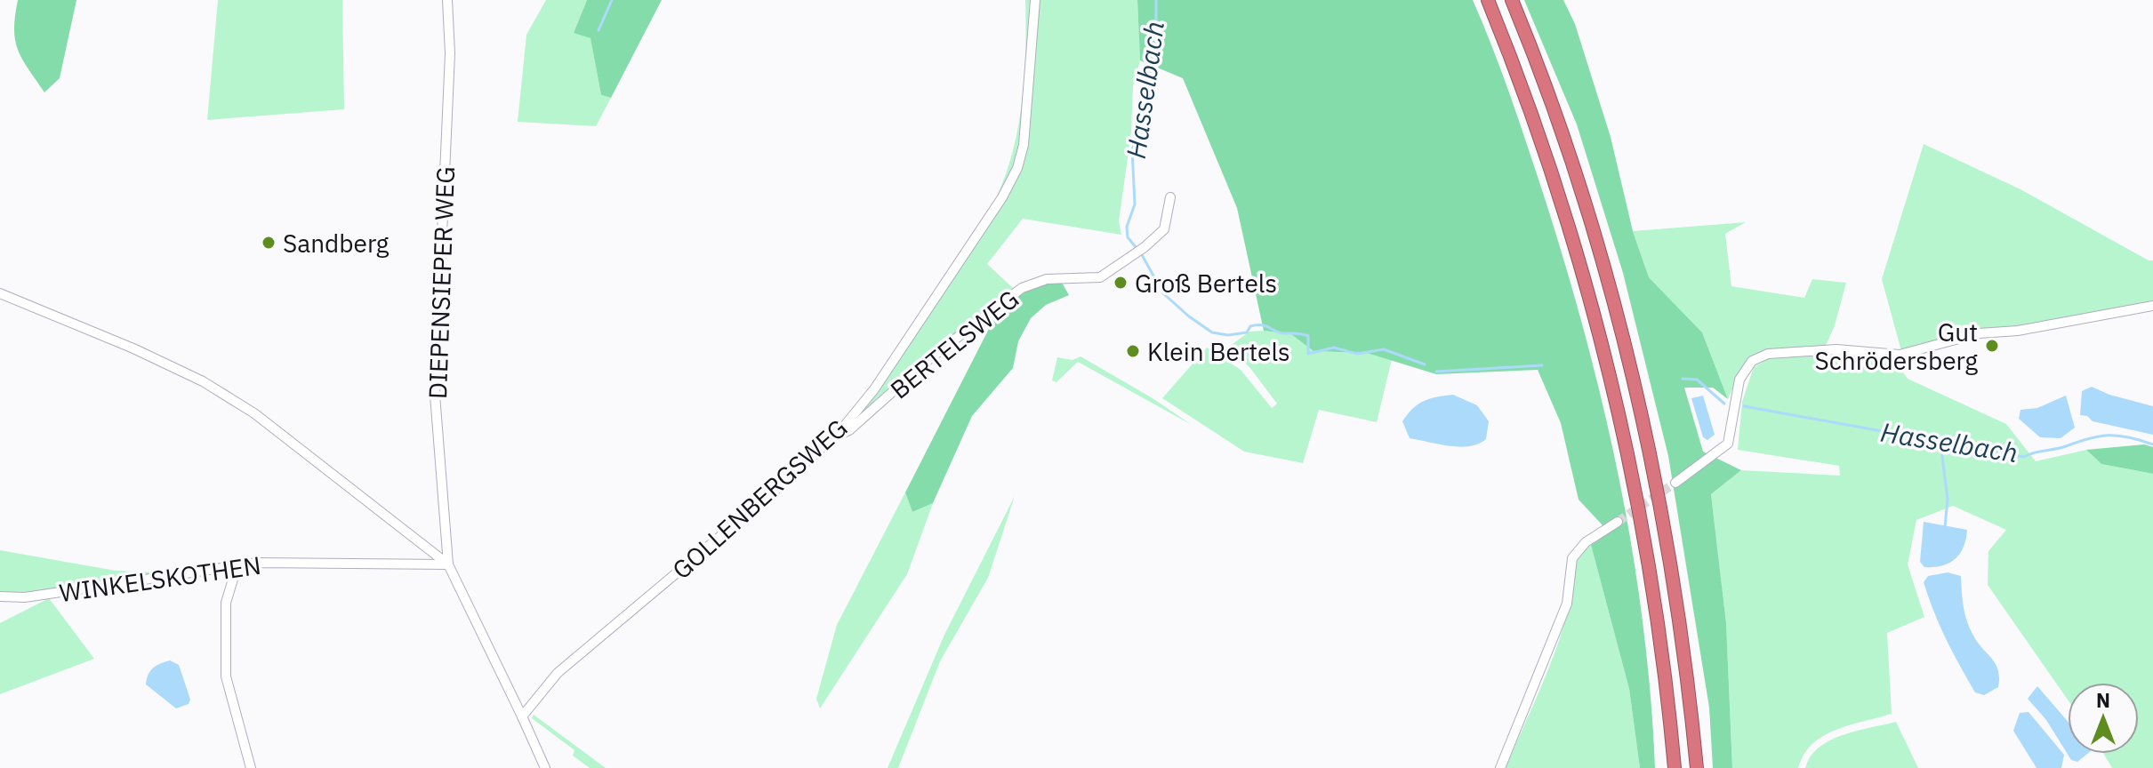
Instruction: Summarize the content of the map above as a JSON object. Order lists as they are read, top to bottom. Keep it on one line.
{"streets":{"street":["DIEPENSIEPER WEG","BERTELSWEG","GOLLENBERGSWEG","WINKELSKOTHEN"]},"crossings":[["DIEPENSIEPER WEG","WINKELSKOTHEN"],["BERTELSWEG","GOLLENBERGSWEG"]],"water":["Hasselbach"],"places":["Sandberg","Groß Bertels","Gut Schrödersberg","Klein Bertels"],"north":"top"}
